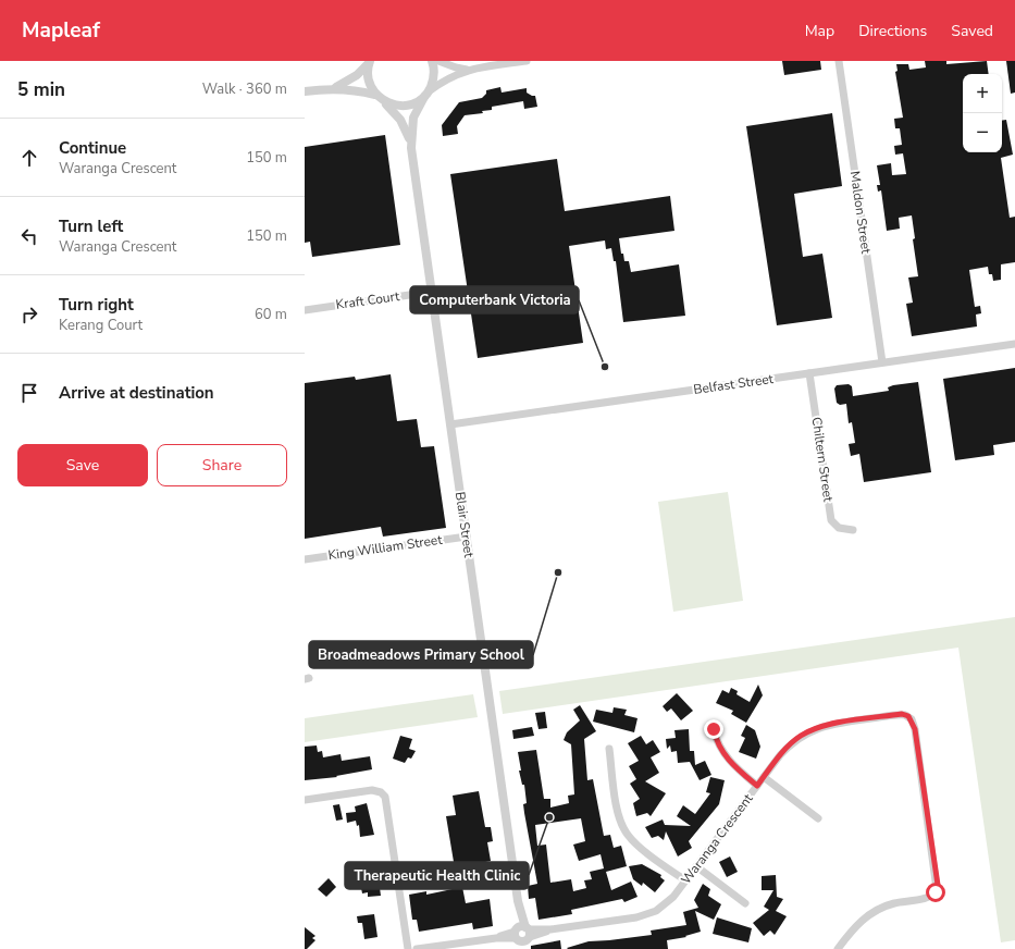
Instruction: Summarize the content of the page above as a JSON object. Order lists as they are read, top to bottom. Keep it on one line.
{"streets":{"street":["Maldon Street","Kraft Court","Belfast Street","Chiltern Street","Blair Street","King William Street","Waranga Crescent"]},"crossings":[["Maldon Street","Belfast Street"],["Kraft Court","Blair Street"],["Belfast Street","Chiltern Street"],["Belfast Street","Blair Street"],["Blair Street","King William Street"],["Blair Street","Waranga Crescent"]],"places":["Computerbank Victoria","Broadmeadows Primary School","Therapeutic Health Clinic"],"page":{"header":"Mapleaf","nav":["Map","Directions","Saved"],"heading":["5 min","Walk · 360 m"],"map_buttons":["+","−"],"list":[["Continue","Waranga Crescent","150 m"],["Turn left","Waranga Crescent","150 m"],["Turn right","Kerang Court","60 m"],"Arrive at destination"],"buttons":["Save","Share"]}}
